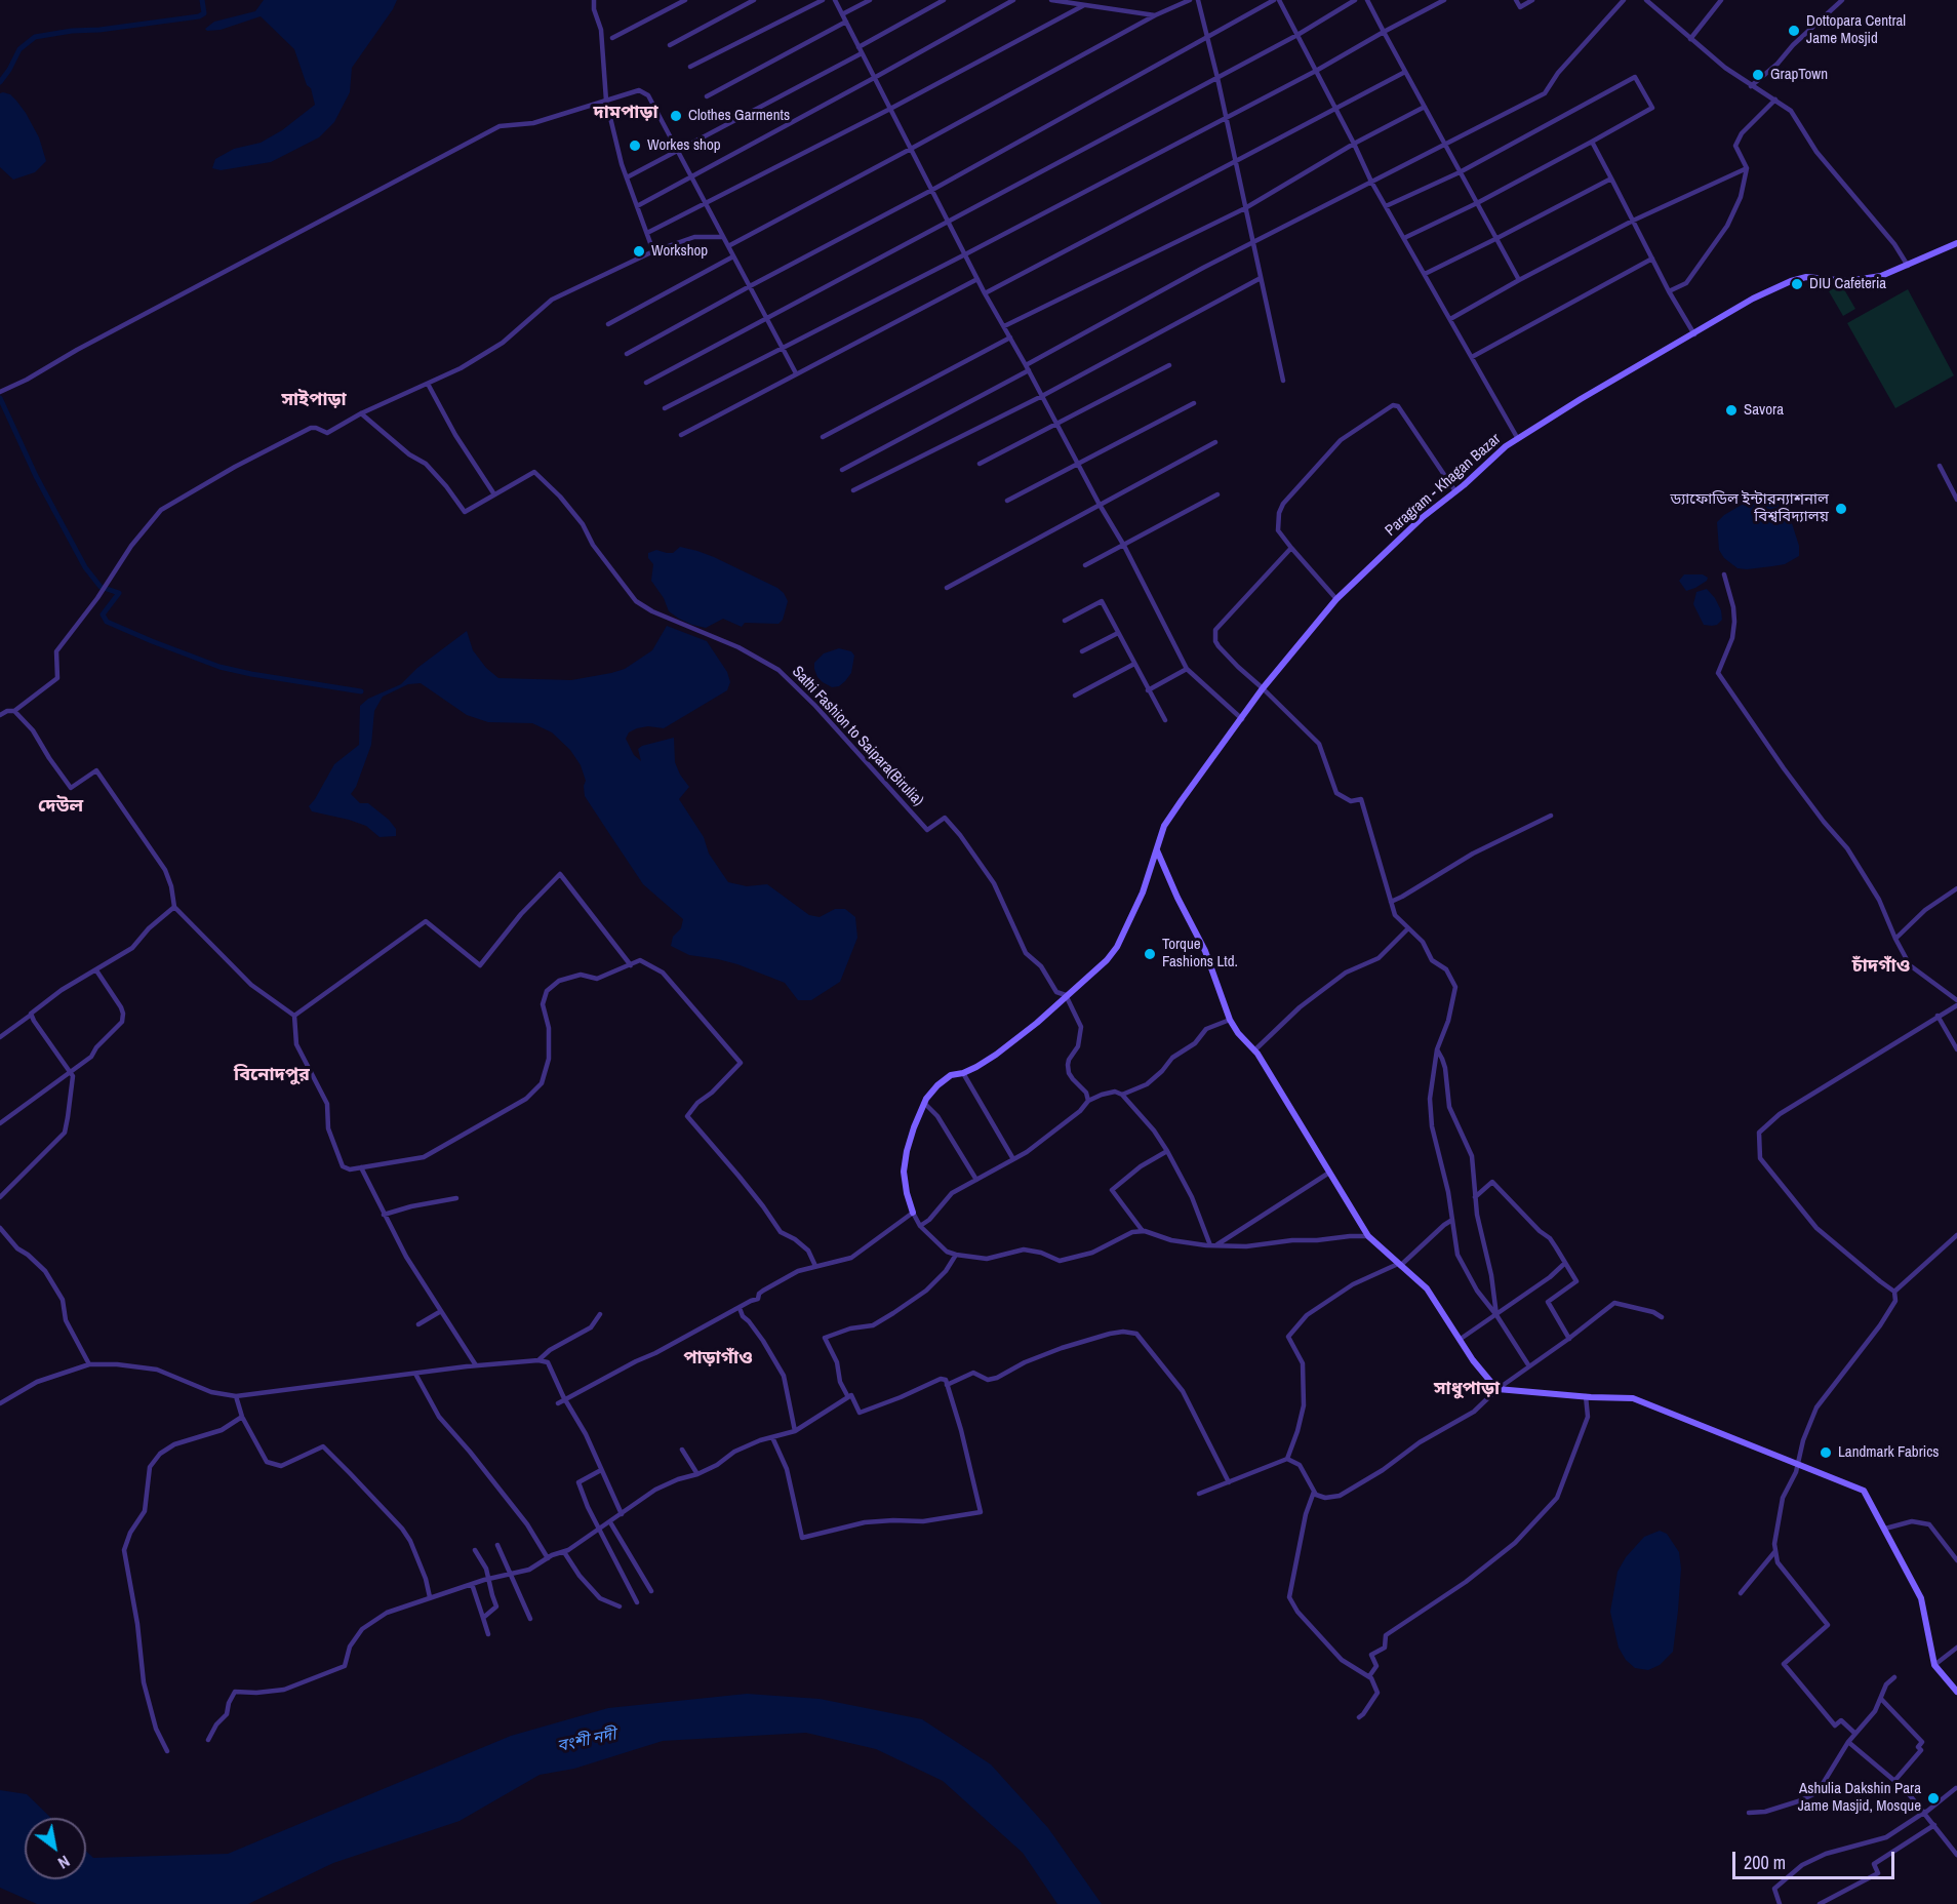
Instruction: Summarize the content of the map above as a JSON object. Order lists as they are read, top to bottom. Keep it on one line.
{"streets":{"street":["Paragram - Khagan Bazar","Sathi Fashion to Saipara(Birulia)"]},"crossings":[["Paragram - Khagan Bazar","Sathi Fashion to Saipara(Birulia)"]],"districts":["দামপাড়া","সাইপাড়া","দেউল","চাঁদগাঁও","বিনোদপুর","পাড়াগাঁও","সাধুপাড়া"],"water":["বংশী নদী"],"places":["Dottopara Central Jame Mosjid","GrapTown","Clothes Garments","Workes shop","Workshop","DIU Cafeteria","Savora","ড্যাফোডিল ইন্টারন্যাশনাল বিশ্ববিদ্যালয়","Torque Fashions Ltd.","Landmark Fabrics","Ashulia Dakshin Para Jame Masjid, Mosque"],"scale_bar":"200 m","north":"bottom right"}
